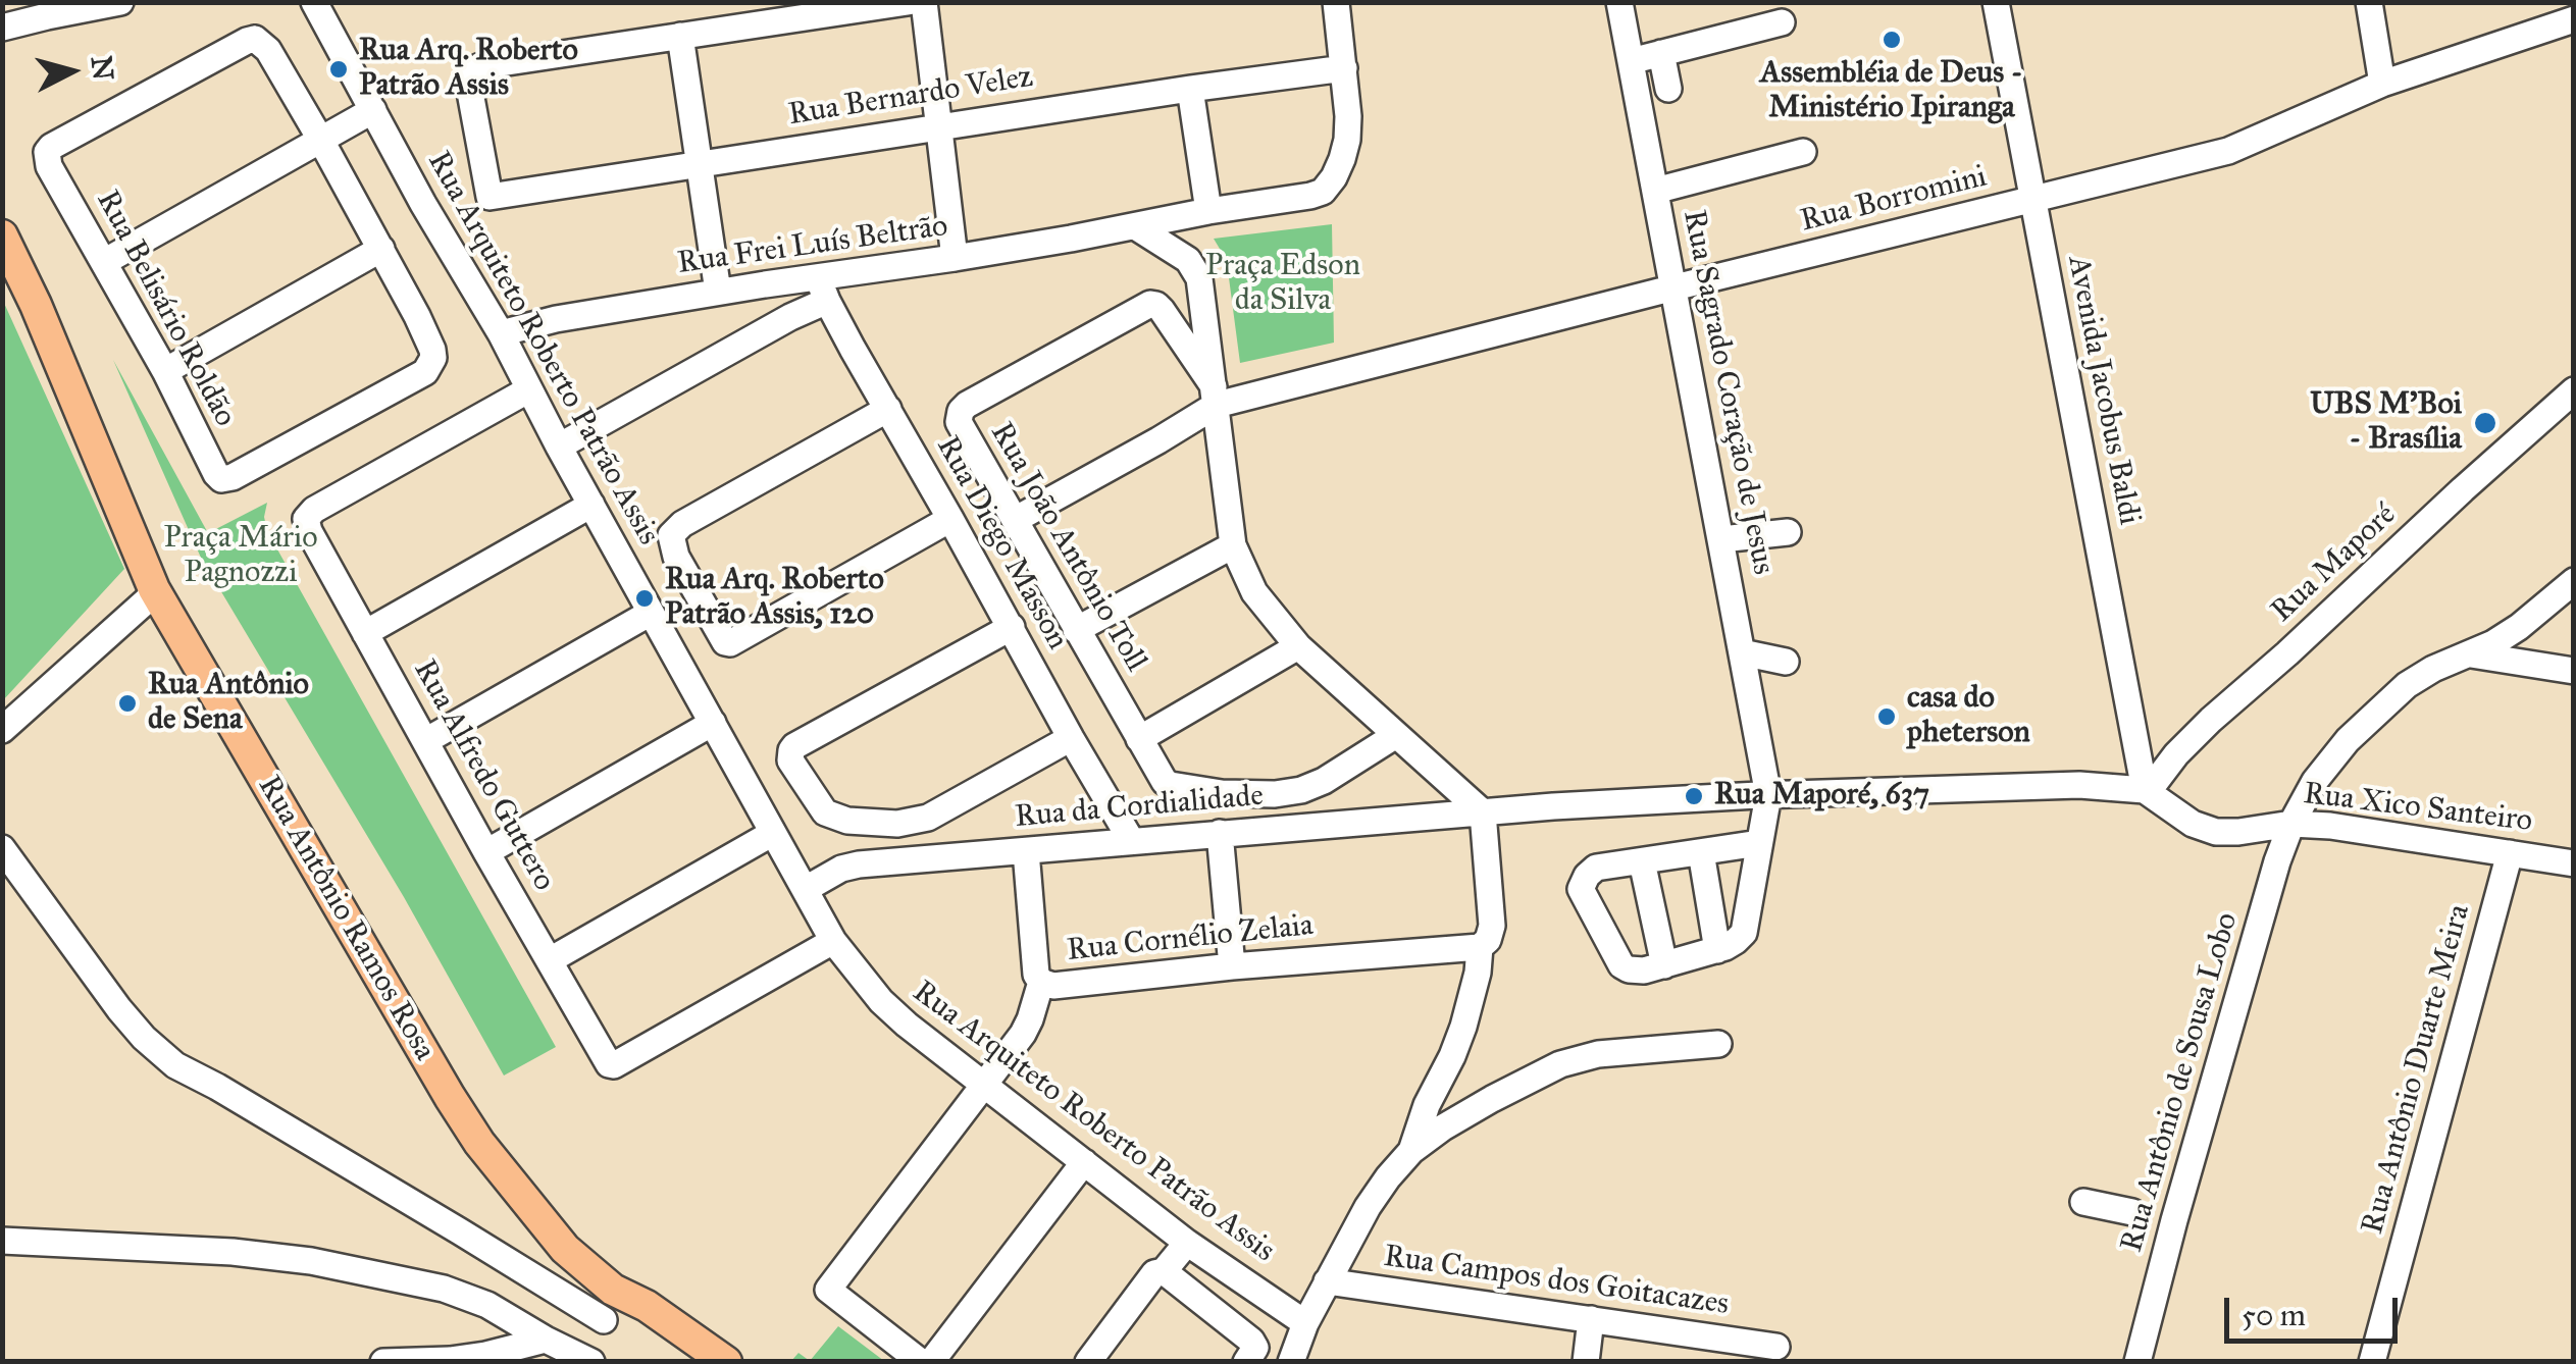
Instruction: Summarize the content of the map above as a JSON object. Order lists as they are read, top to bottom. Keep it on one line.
{"streets":{"main road":["Rua Antônio Ramos Rosa"],"street":["Rua Bernardo Velez","Rua Borromini","Rua Frei Luís Beltrão","Rua Belisário Roldão","Rua Arquiteto Roberto Patrão Assis","Avenida Jacobus Baldi","Rua Sagrado Coração de Jesus","Rua Diego Masson","Rua João Antônio Toll","Rua Maporé","Rua Alfredo Guttero","Rua da Cordialidade","Rua Xico Santeiro","Rua Cornélio Zelaia","Rua Antônio Duarte Meira","Rua Antônio de Sousa Lobo","Rua Campos dos Goitacazes"]},"crossings":[["Rua Bernardo Velez","Rua Frei Luís Beltrão"],["Rua Borromini","Avenida Jacobus Baldi"],["Rua Borromini","Rua Sagrado Coração de Jesus"],["Rua Borromini","Rua João Antônio Toll"],["Rua Frei Luís Beltrão","Rua Arquiteto Roberto Patrão Assis"],["Rua Frei Luís Beltrão","Rua Diego Masson"],["Rua Arquiteto Roberto Patrão Assis","Rua Alfredo Guttero"],["Rua Arquiteto Roberto Patrão Assis","Rua da Cordialidade"],["Avenida Jacobus Baldi","Rua Maporé"],["Avenida Jacobus Baldi","Rua Xico Santeiro"],["Rua Diego Masson","Rua da Cordialidade"],["Rua Maporé","Rua Xico Santeiro"],["Rua da Cordialidade","Rua Cornélio Zelaia"],["Rua Xico Santeiro","Rua Antônio Duarte Meira"],["Rua Xico Santeiro","Rua Antônio de Sousa Lobo"]],"parks":["Praça Edson da Silva","Praça Mário Pagnozzi"],"places":["Assembléia de Deus - Ministério Ipiranga","Rua Arq. Roberto Patrão Assis","UBS M'Boi - Brasília","Rua Arq. Roberto Patrão Assis, 120","Rua Antônio de Sena","casa do pheterson","Rua Maporé, 637"],"scale_bar":"50 m","north":"right"}
